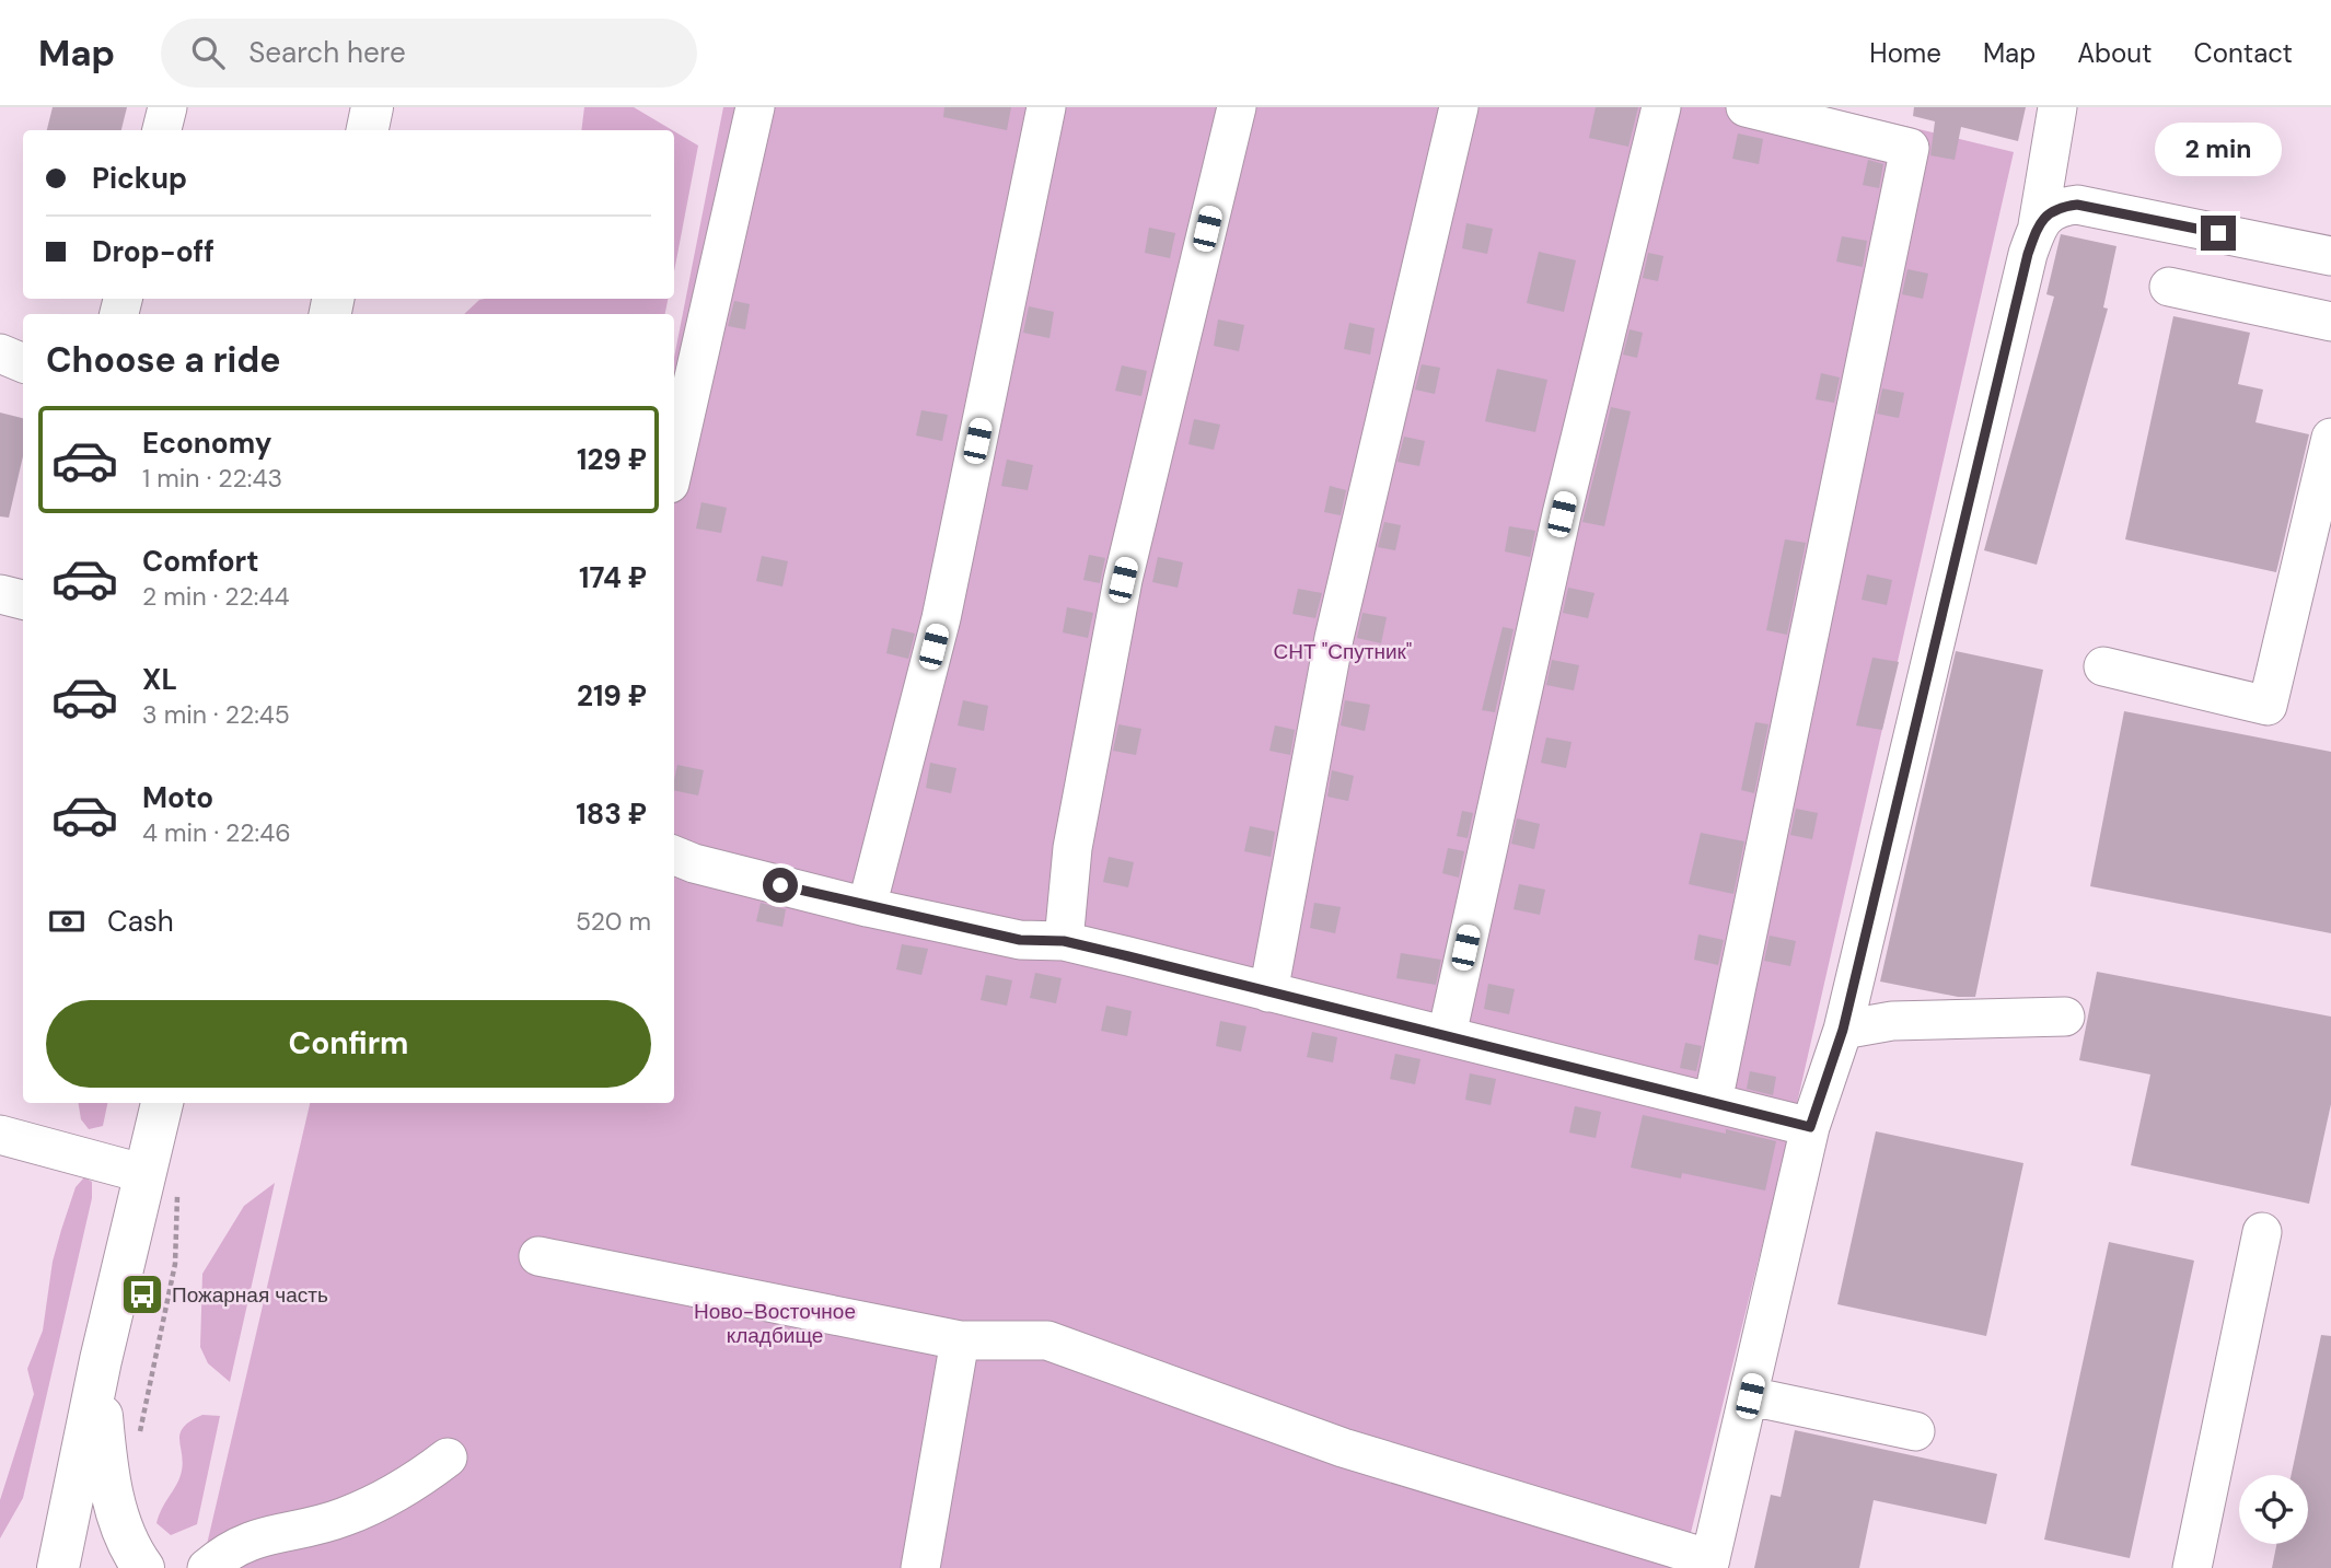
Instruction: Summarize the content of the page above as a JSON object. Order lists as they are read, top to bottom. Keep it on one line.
{"parks":["СНТ \"Спутник\"","Ново-Восточное кладбище"],"places":{"bus stop":["Пожарная часть"]},"page":{"header":"Map","search":"Search here","nav":["Home","Map","About","Contact"],"bubble":"2 min","banner":["Pickup","Drop-off"],"heading":"Choose a ride","list":[{"name":"Economy","note":"1 min · 22:43","value":"129 ₽"},{"name":"Comfort","note":"2 min · 22:44","value":"174 ₽"},{"name":"XL","note":"3 min · 22:45","value":"219 ₽"},{"name":"Moto","note":"4 min · 22:46","value":"183 ₽"}],"pay":["Cash","520 m"],"buttons":"Confirm"}}
